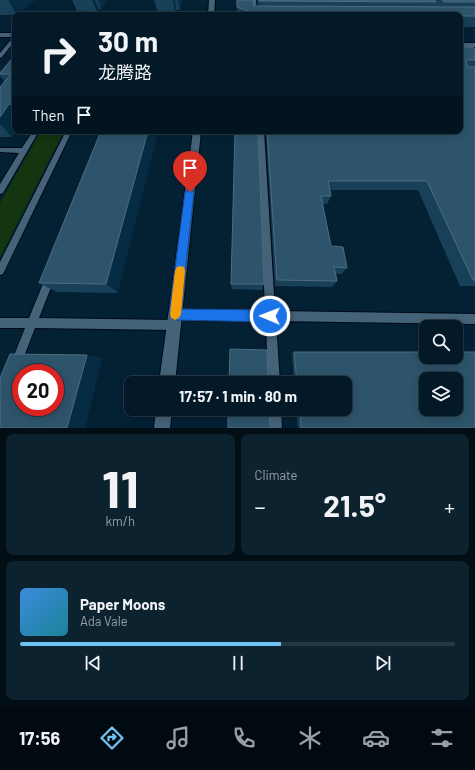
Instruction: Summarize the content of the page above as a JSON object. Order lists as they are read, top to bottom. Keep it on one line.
{"page":{"turn":["30 m","龙腾路"],"then":"Then","limit":"20","trip":"17:57 · 1 min · 80 m","tile":[["11","km/h"],"Climate"],"heat":["−","21.5°","+"],"song":["Paper Moons","Ada Vale"],"tabs":"17:56"}}
